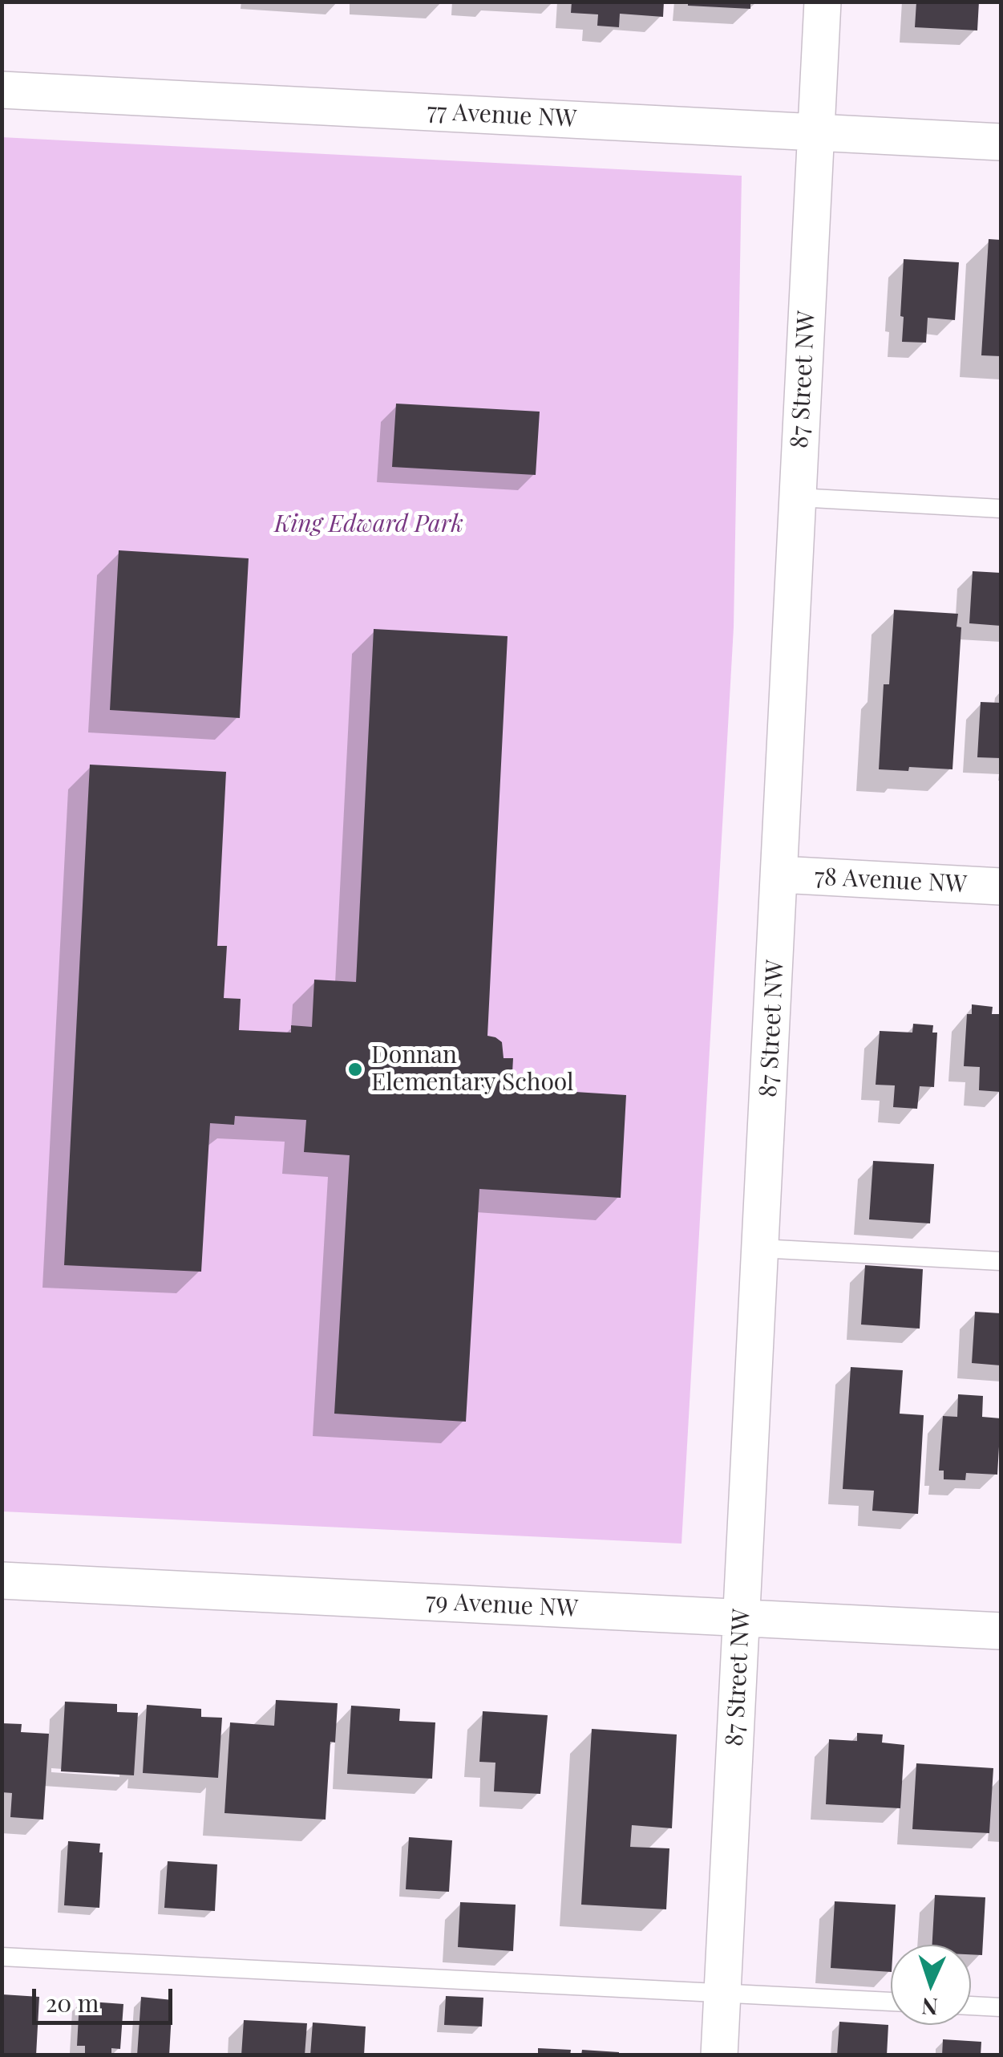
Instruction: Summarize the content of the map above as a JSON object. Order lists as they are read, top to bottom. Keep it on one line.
{"streets":{"street":["77 Avenue NW","87 Street NW","78 Avenue NW","79 Avenue NW"]},"crossings":[["77 Avenue NW","87 Street NW"],["87 Street NW","78 Avenue NW"],["87 Street NW","79 Avenue NW"]],"parks":["King Edward Park"],"places":["Donnan Elementary School"],"scale_bar":"20 m","north":"bottom"}
